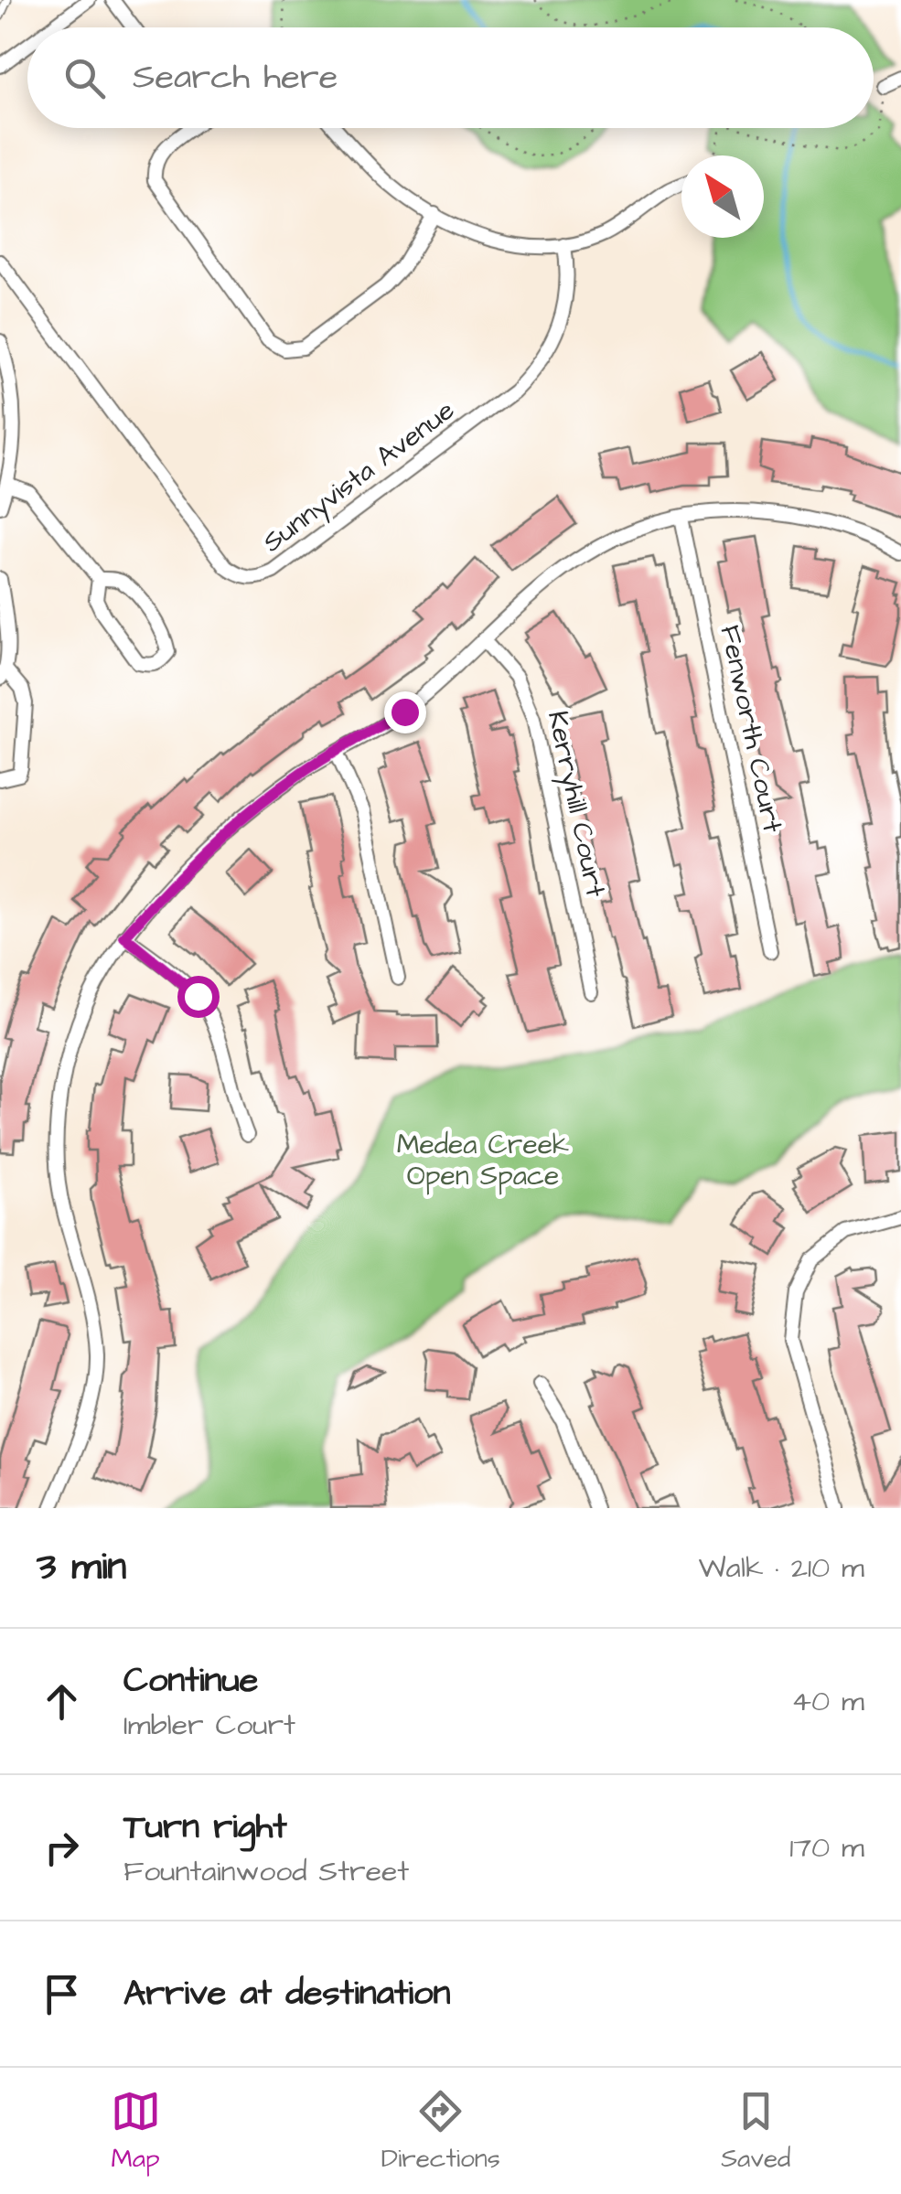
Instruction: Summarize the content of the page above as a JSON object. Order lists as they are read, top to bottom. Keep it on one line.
{"streets":{"street":["Sunnyvista Avenue","Fenworth Court","Kerryhill Court"]},"parks":["Medea Creek Open Space"],"north":"top left","page":{"search":"Search here","heading":["3 min","Walk · 210 m"],"list":[["Continue","Imbler Court","40 m"],["Turn right","Fountainwood Street","170 m"],"Arrive at destination"],"nav":["Map","Directions","Saved"]}}
